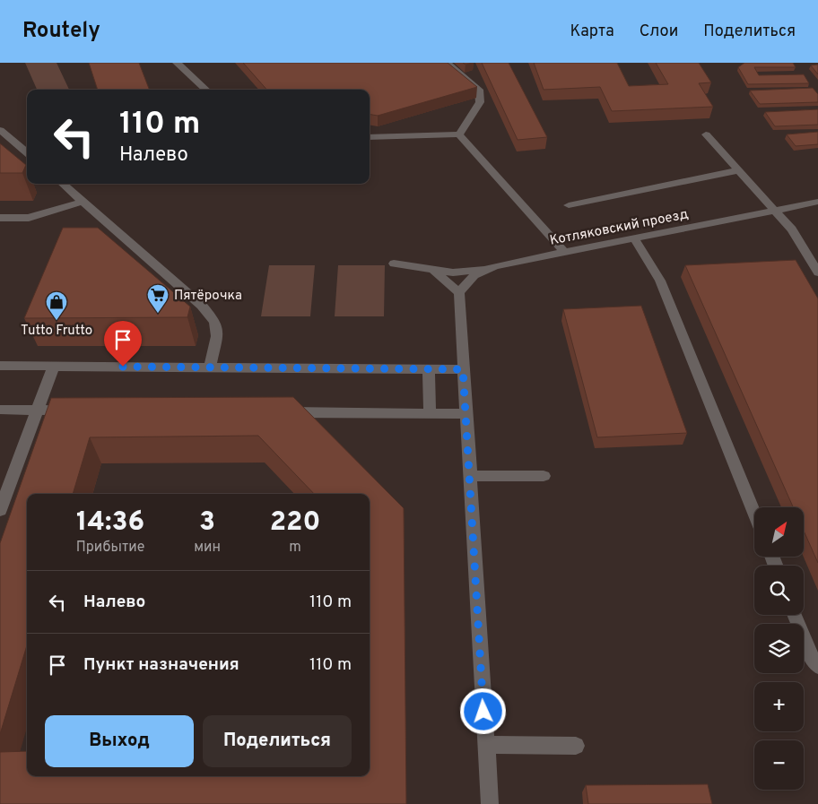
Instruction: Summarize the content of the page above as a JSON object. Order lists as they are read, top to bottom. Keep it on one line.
{"streets":{"street":["Котляковский проезд"]},"places":{"supermarket":["Пятёрочка"],"shop":["Tutto Frutto"]},"north":"top right","page":{"header":"Routely","nav":["Карта","Слои","Поделиться"],"turn":["110 m","Налево"],"eta":["14:36","Прибытие","3","мин","220","m"],"map_buttons":["+","−"],"list":[{"name":"Налево","value":"110 m"},{"name":"Пункт назначения","value":"110 m"}],"buttons":["Выход","Поделиться"]}}
